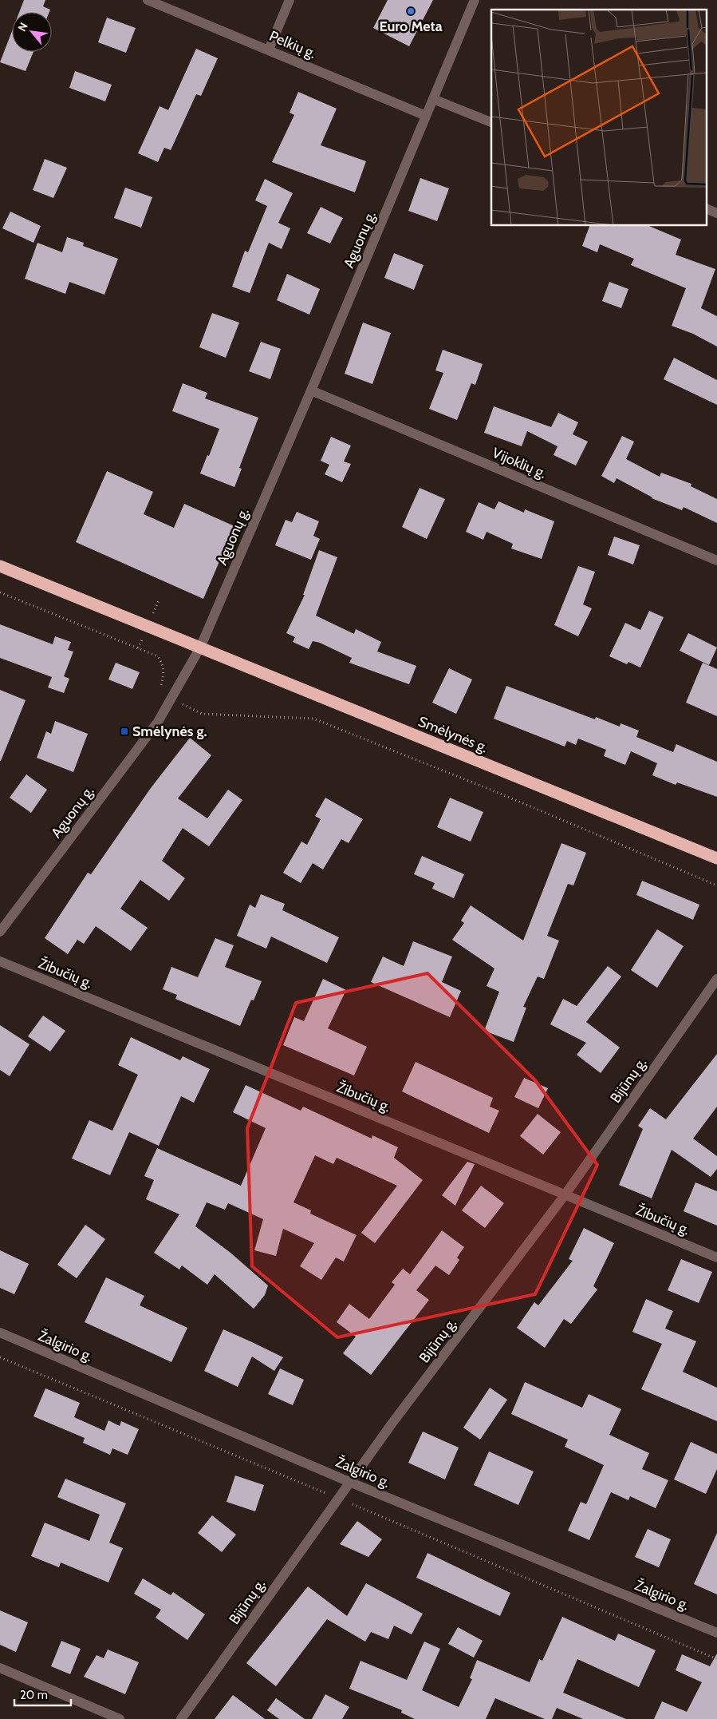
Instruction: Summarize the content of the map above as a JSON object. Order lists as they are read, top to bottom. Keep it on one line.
{"streets":{"highway":["Smėlynės g."],"street":["Pelkių g.","Aguonų g.","Vijoklių g.","Žibučių g.","Bijūnų g.","Žalgirio g."]},"crossings":[["Pelkių g.","Aguonų g."],["Aguonų g.","Vijoklių g."],["Aguonų g.","Smėlynės g."],["Žibučių g.","Bijūnų g."],["Bijūnų g.","Žalgirio g."]],"places":{"other":["Euro Meta"],"transit":["Smėlynės g."]},"scale_bar":"20 m","north":"top left"}
